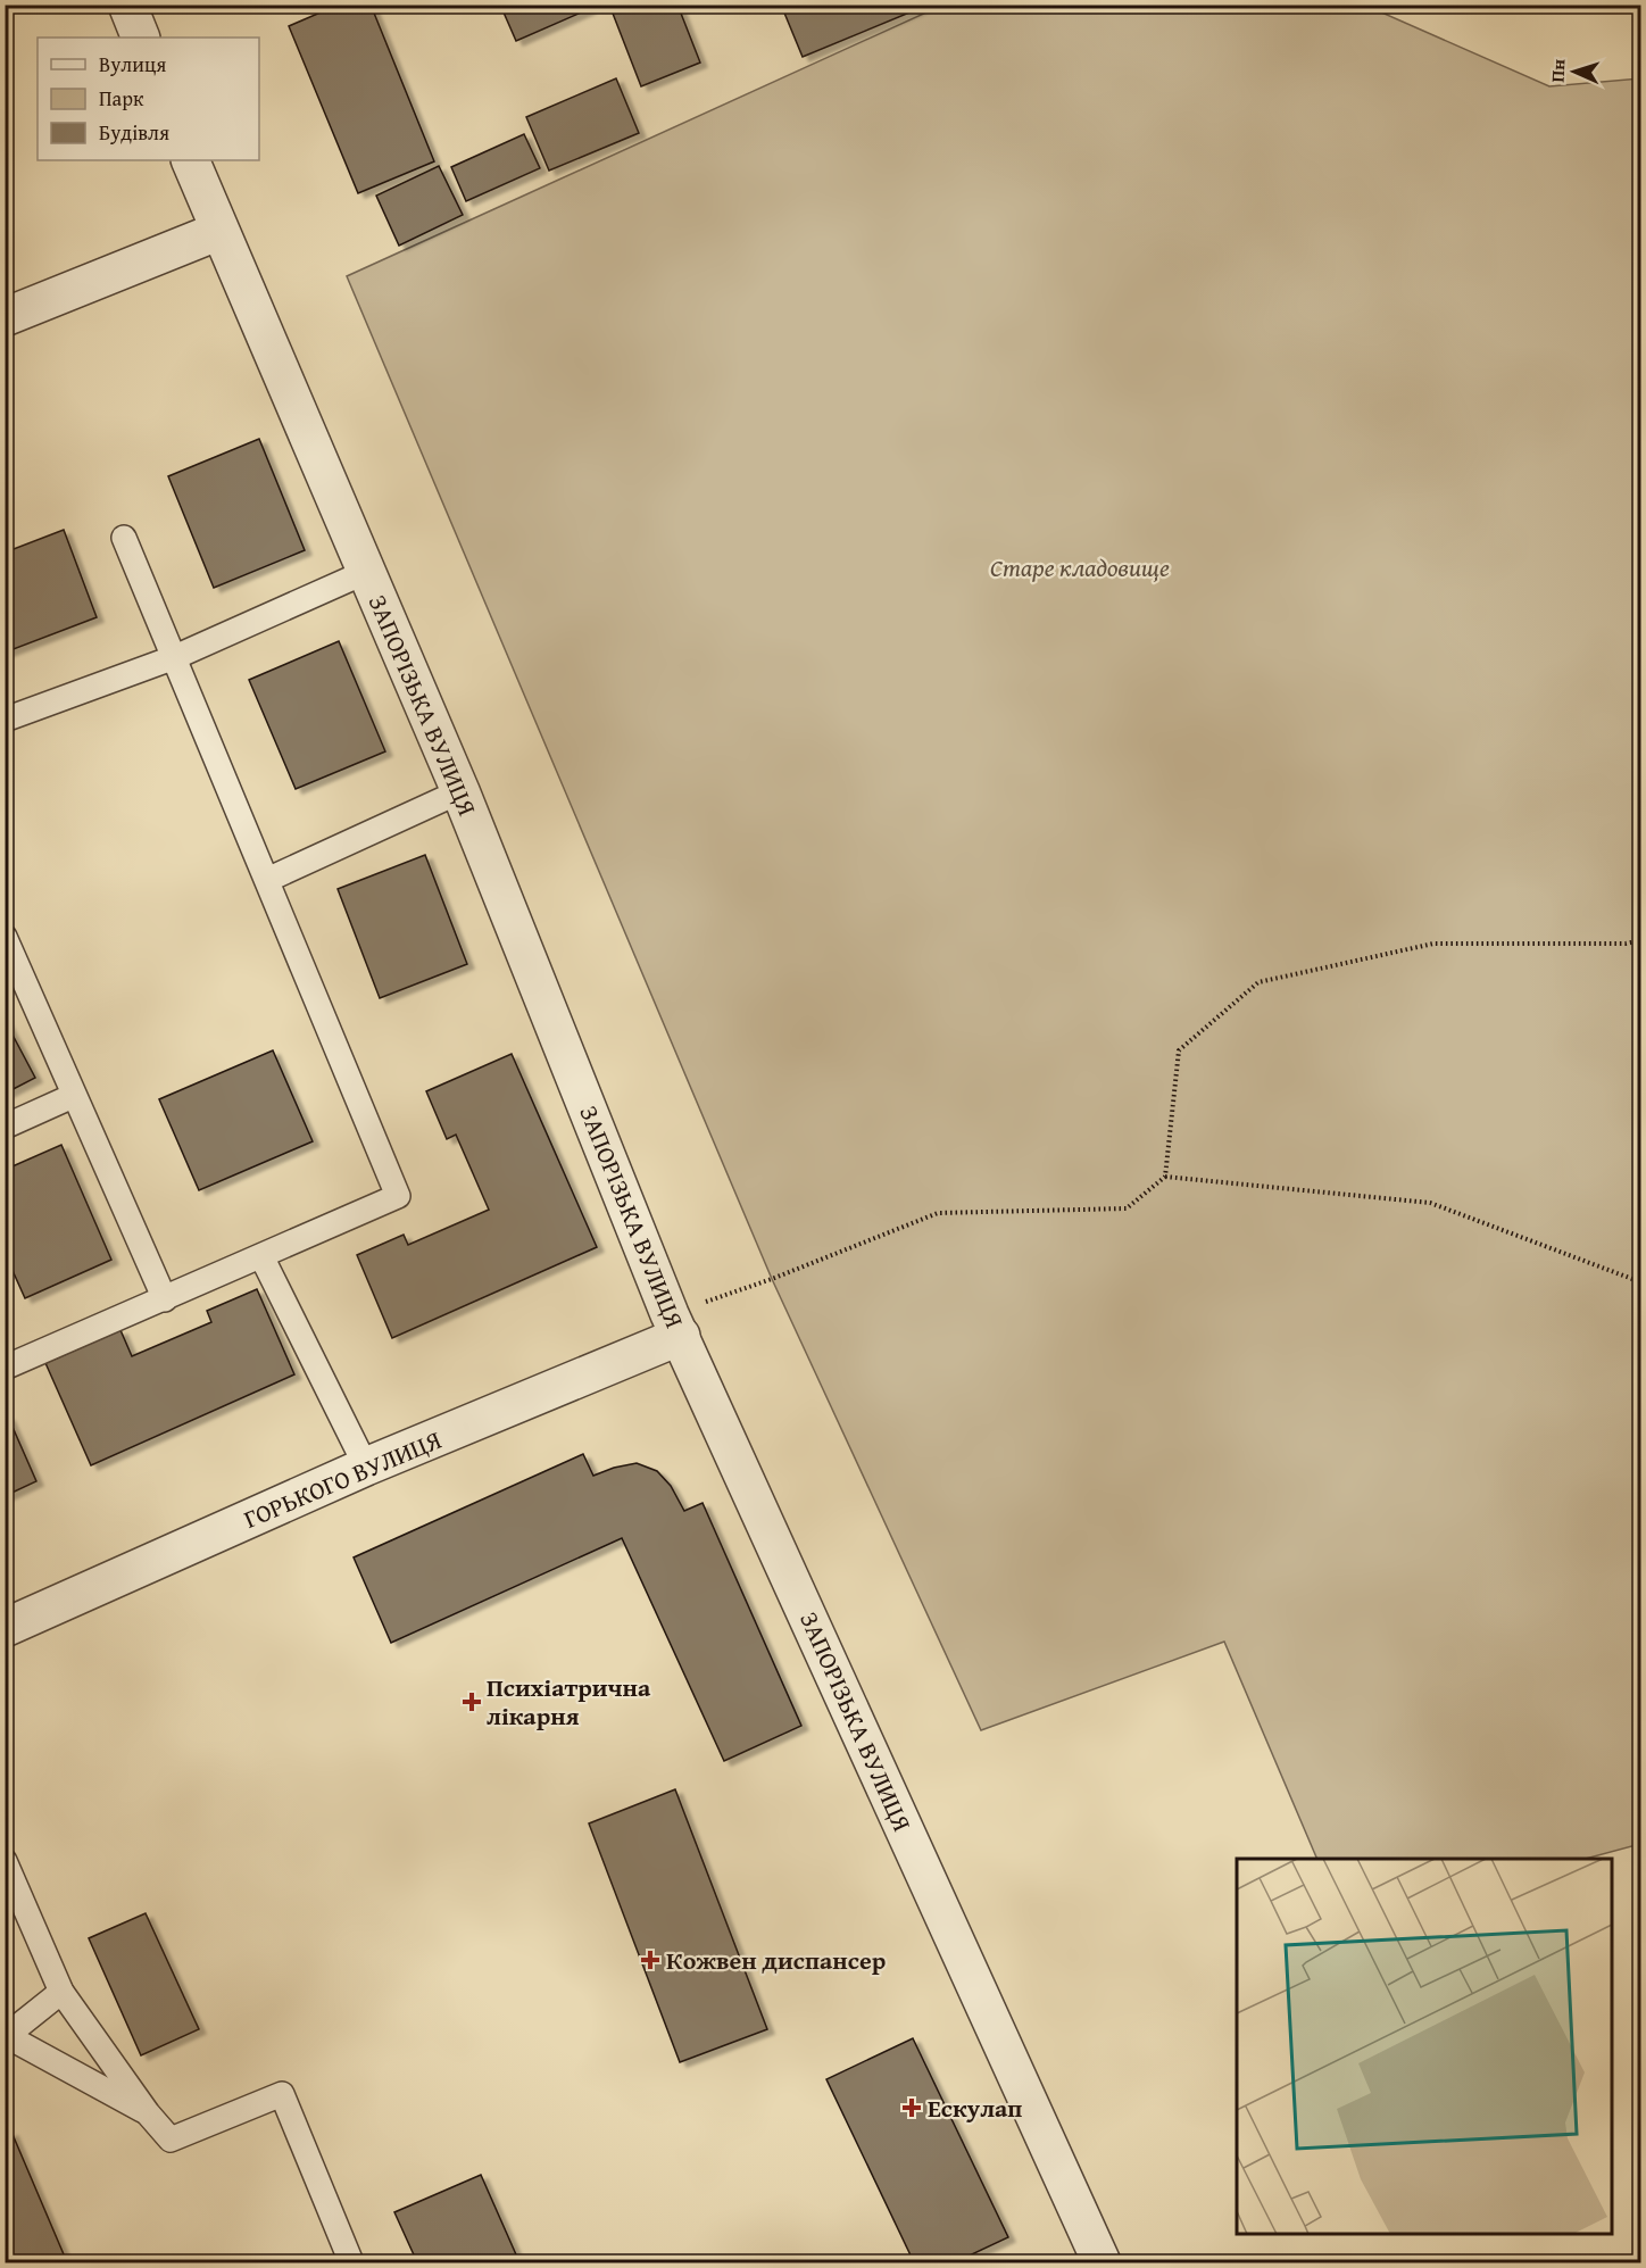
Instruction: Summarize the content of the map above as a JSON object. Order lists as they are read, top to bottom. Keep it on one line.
{"streets":{"street":["ЗАПОРІЗЬКА ВУЛИЦЯ","ГОРЬКОГО ВУЛИЦЯ"]},"crossings":[["ЗАПОРІЗЬКА ВУЛИЦЯ","ГОРЬКОГО ВУЛИЦЯ"]],"parks":["Старе кладовище"],"places":{"health":["Психіатрична лікарня","Кожвен диспансер","Ескулап"]},"legend":["Вулиця","Парк","Будівля"],"north":"left"}
